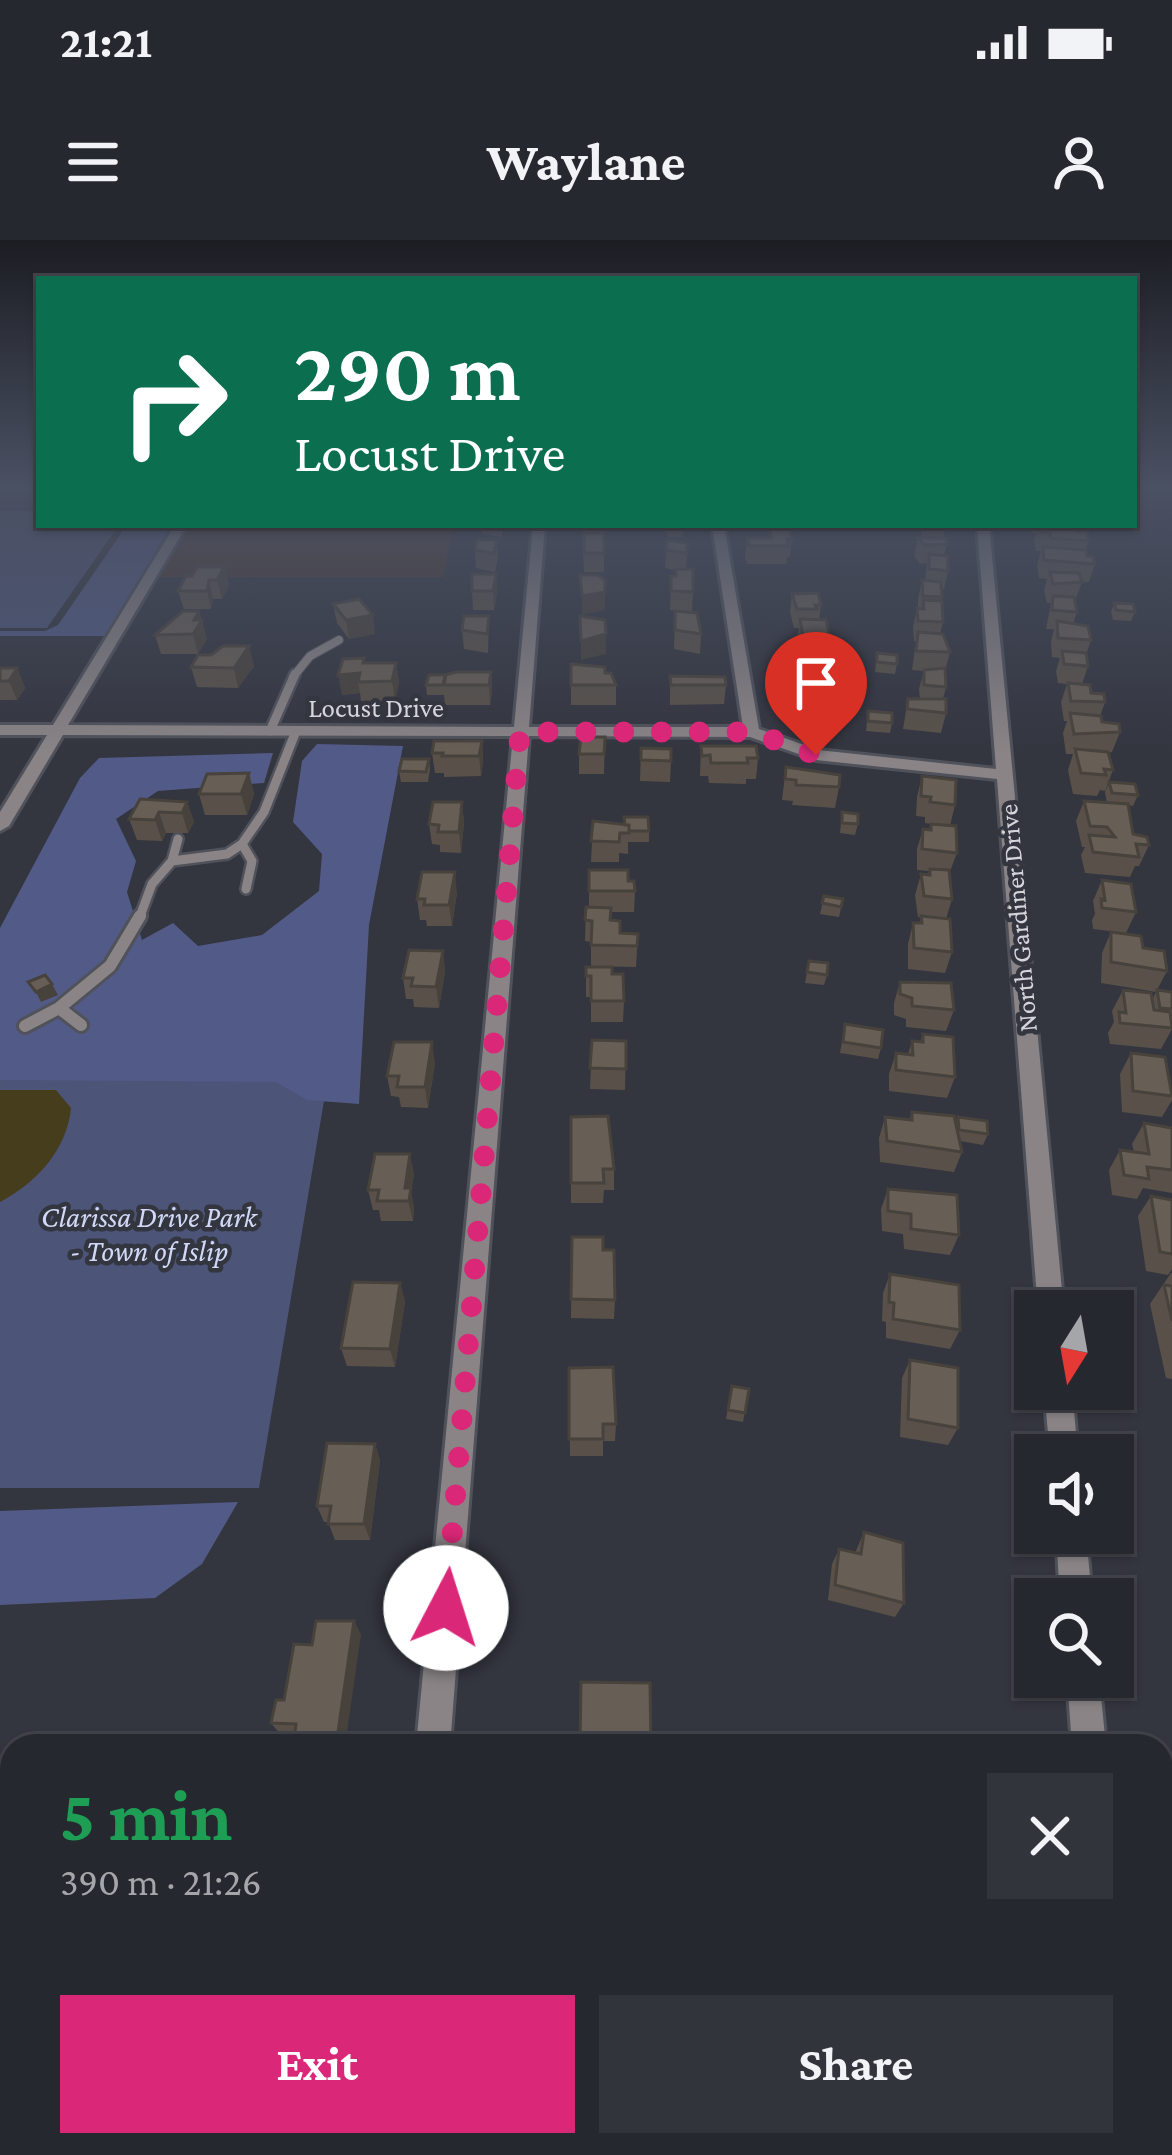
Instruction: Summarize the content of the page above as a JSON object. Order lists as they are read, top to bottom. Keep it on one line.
{"streets":{"street":["Locust Drive","North Gardiner Drive"]},"crossings":[["Locust Drive","North Gardiner Drive"]],"parks":["Clarissa Drive Park - Town of Islip"],"north":"bottom","page":{"status":"21:21","header":"Waylane","turn":["290 m","Locust Drive"],"heading":["5 min","390 m · 21:26"],"buttons":["Exit","Share"]}}
